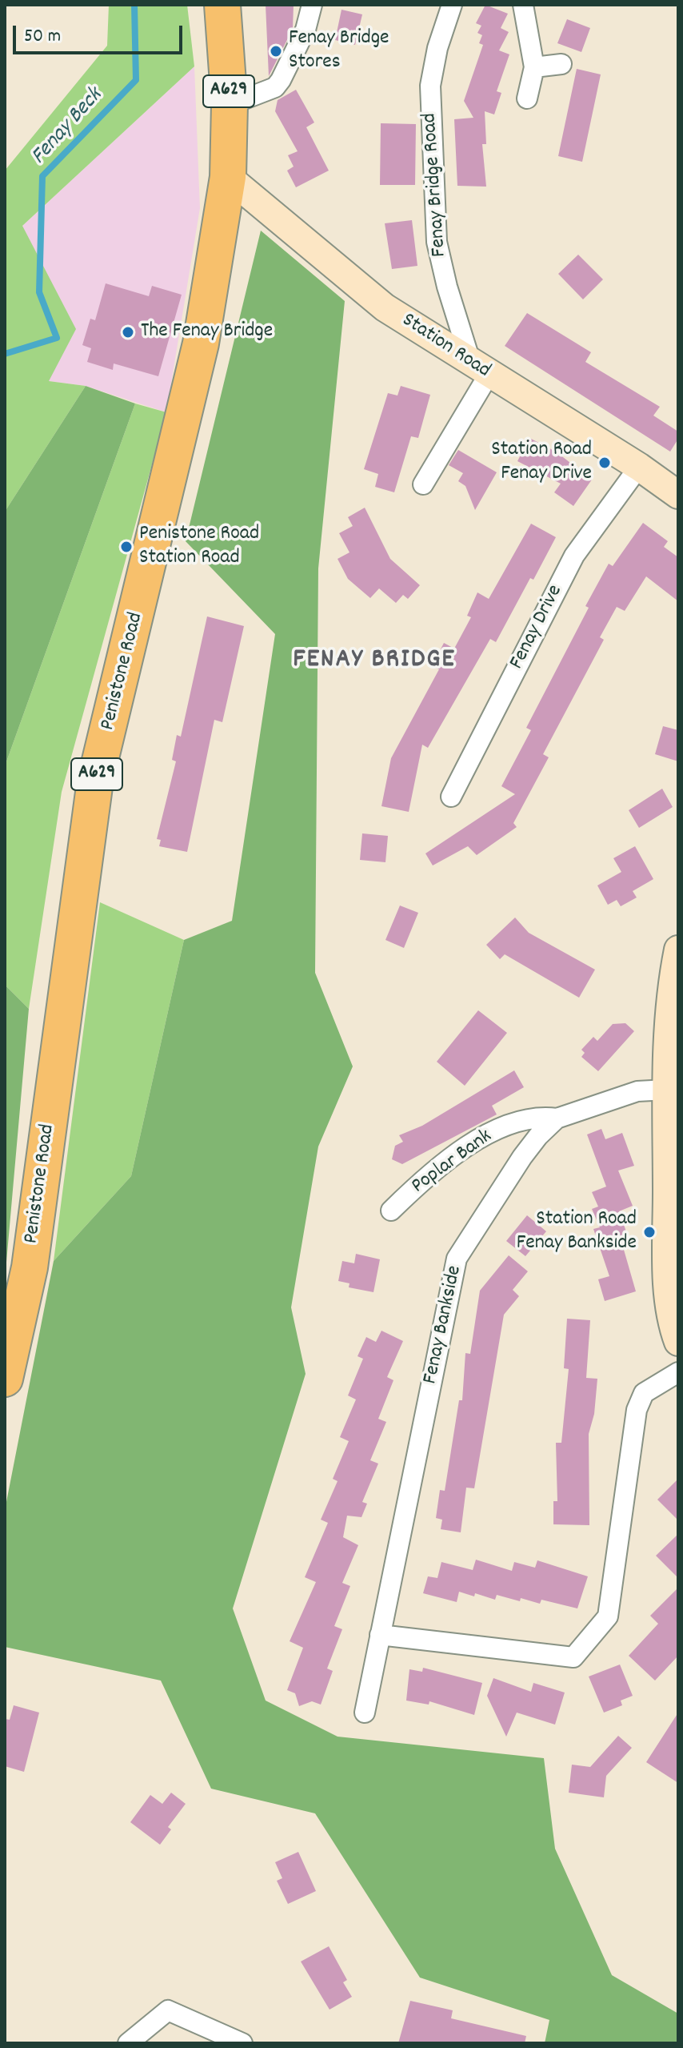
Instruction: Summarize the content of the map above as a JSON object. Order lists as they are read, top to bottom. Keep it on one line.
{"streets":{"highway":["A629","Penistone Road"],"street":["Fenay Bridge Road","Station Road","Fenay Drive","Poplar Bank","Fenay Bankside"]},"crossings":[["Fenay Bridge Road","Station Road"],["Station Road","Fenay Drive"],["Station Road","Penistone Road"],["Poplar Bank","Fenay Bankside"]],"districts":["FENAY BRIDGE"],"water":["Fenay Beck"],"places":["Fenay Bridge Stores","The Fenay Bridge","Station Road Fenay Drive","Penistone Road Station Road","Station Road Fenay Bankside"],"scale_bar":"50 m"}
